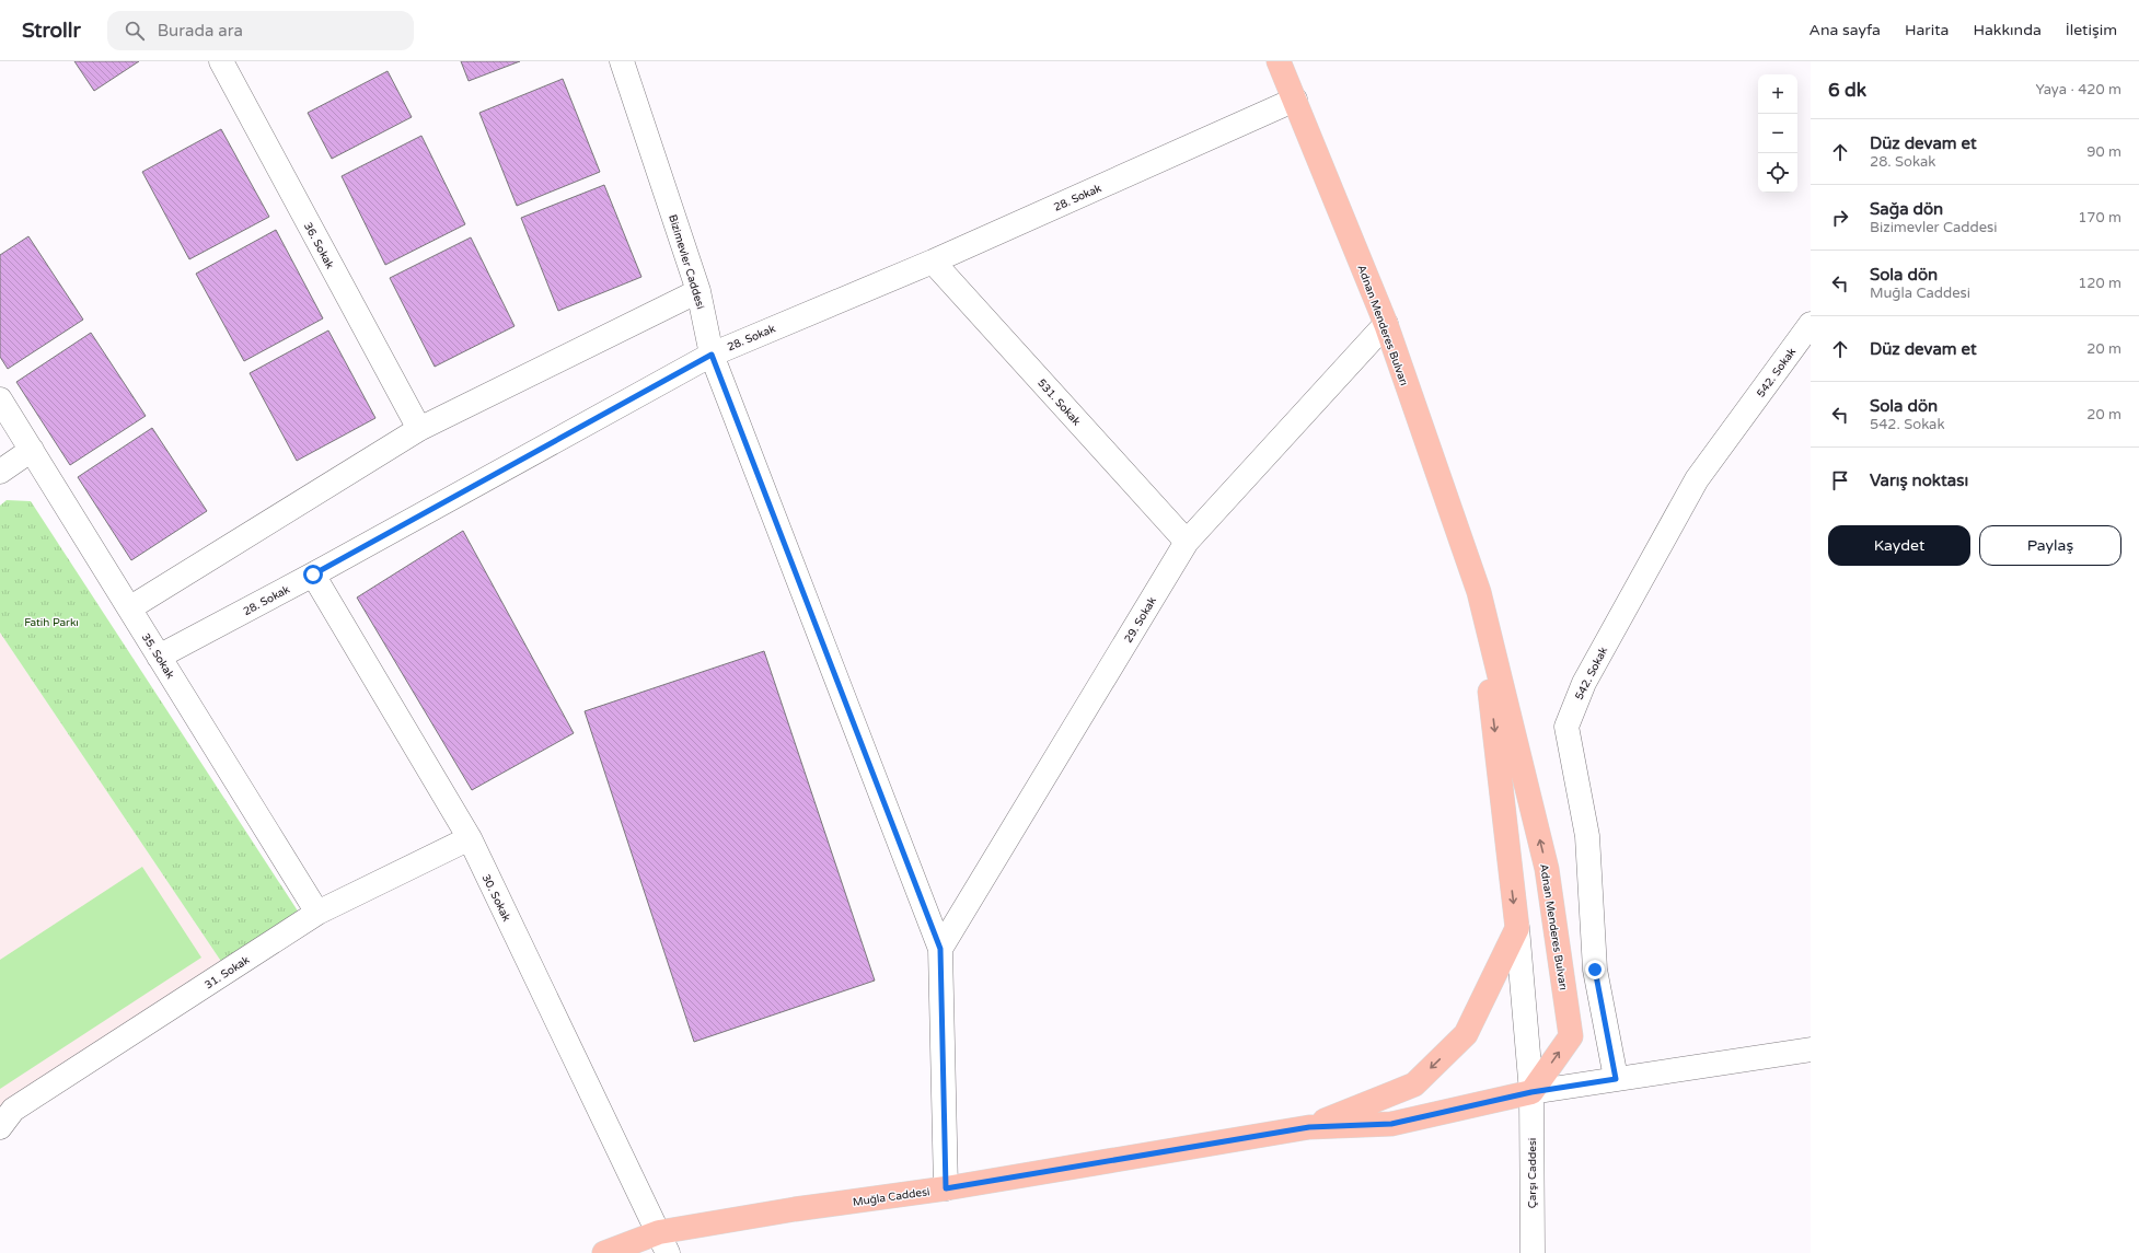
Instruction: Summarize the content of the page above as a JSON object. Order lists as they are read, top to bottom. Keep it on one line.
{"streets":{"main road":["Adnan Menderes Bulvarı","Muğla Caddesi"],"street":["28. Sokak","36. Sokak","Bizimevler Caddesi","542. Sokak","531. Sokak","29. Sokak","35. Sokak","30. Sokak","31. Sokak","Çarşı Caddesi"]},"crossings":[["28. Sokak","Bizimevler Caddesi"],["28. Sokak","Adnan Menderes Bulvarı"],["28. Sokak","531. Sokak"],["28. Sokak","35. Sokak"],["28. Sokak","30. Sokak"],["Bizimevler Caddesi","29. Sokak"],["Bizimevler Caddesi","Muğla Caddesi"],["Adnan Menderes Bulvarı","29. Sokak"],["Adnan Menderes Bulvarı","Çarşı Caddesi"],["Adnan Menderes Bulvarı","Muğla Caddesi"],["531. Sokak","29. Sokak"],["35. Sokak","31. Sokak"],["30. Sokak","31. Sokak"],["30. Sokak","Muğla Caddesi"],["Çarşı Caddesi","Muğla Caddesi"]],"parks":["Fatih Parkı"],"page":{"header":"Strollr","search":"Burada ara","nav":["Ana sayfa","Harita","Hakkında","İletişim"],"heading":["6 dk","Yaya · 420 m"],"map_buttons":["+","−"],"list":[["Düz devam et","28. Sokak","90 m"],["Sağa dön","Bizimevler Caddesi","170 m"],["Sola dön","Muğla Caddesi","120 m"],["Düz devam et","20 m"],["Sola dön","542. Sokak","20 m"],"Varış noktası"],"buttons":["Kaydet","Paylaş"]}}
